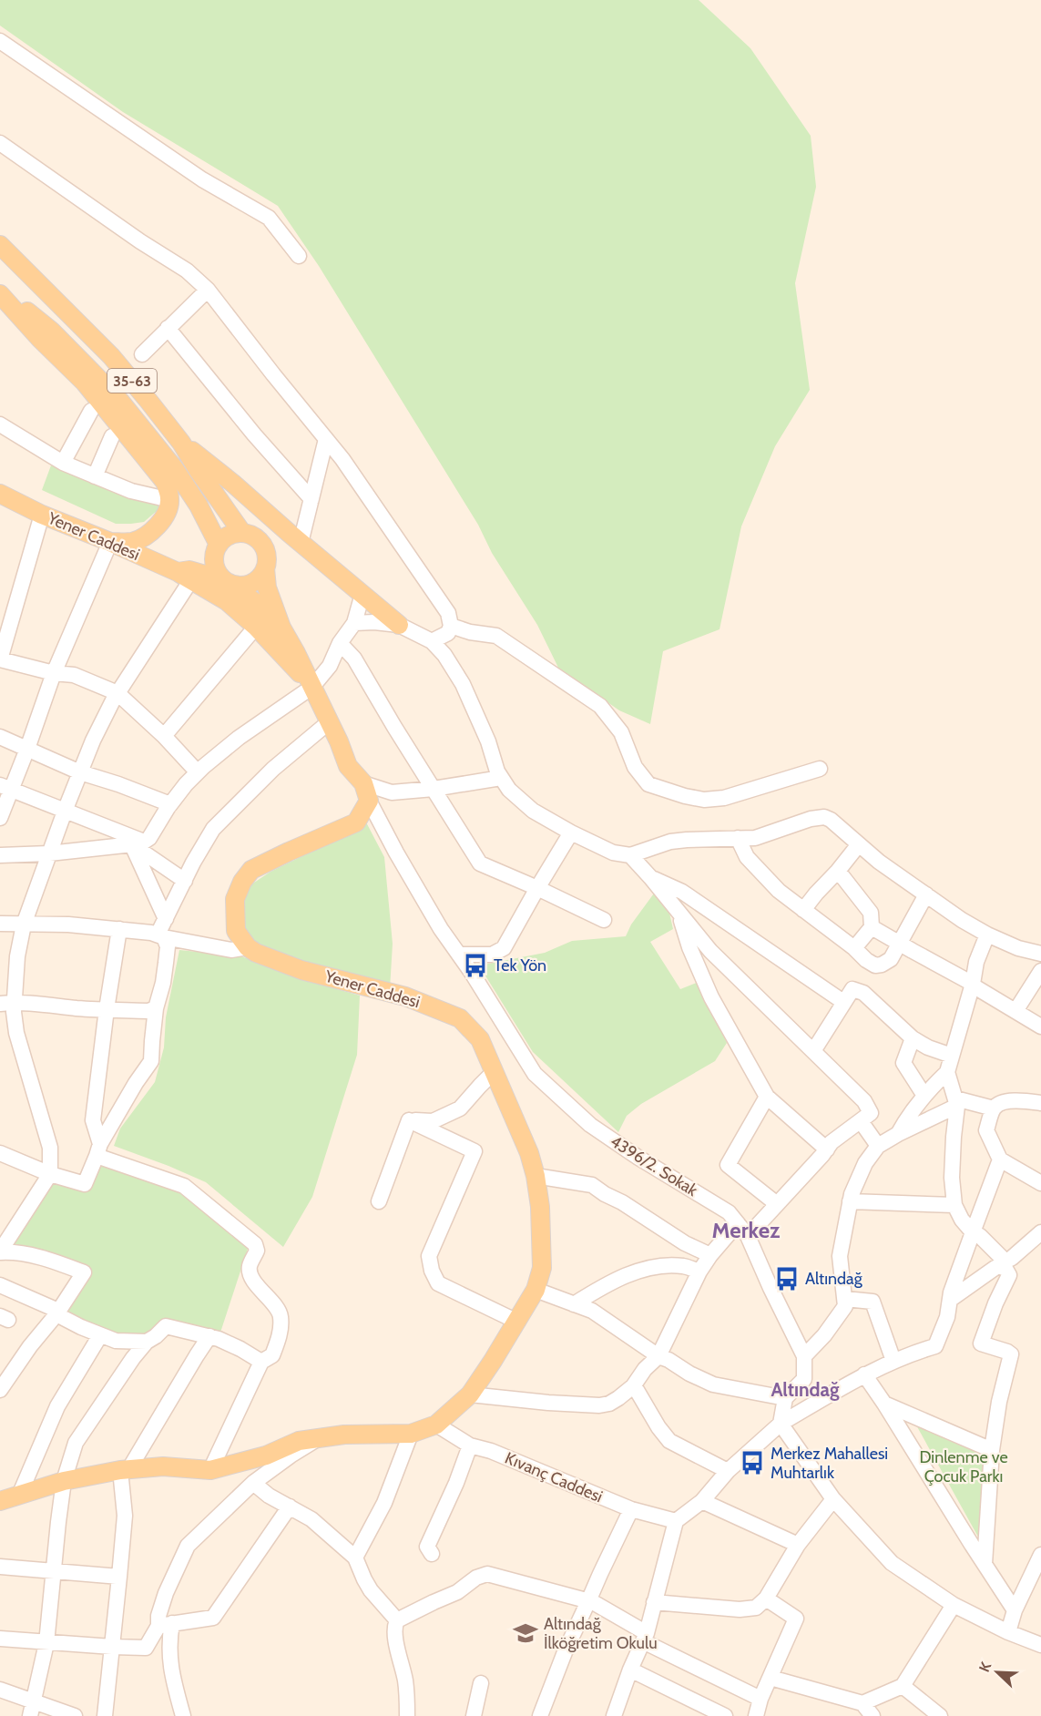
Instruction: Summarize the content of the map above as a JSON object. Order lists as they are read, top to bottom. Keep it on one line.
{"streets":{"main road":["35-63","Yener Caddesi"],"street":["4396/2. Sokak","Kıvanç Caddesi"]},"crossings":[["35-63","Yener Caddesi"],["Yener Caddesi","4396/2. Sokak"],["Yener Caddesi","Kıvanç Caddesi"]],"districts":["Merkez","Altındağ"],"parks":["Dinlenme ve Çocuk Parkı"],"places":{"bus stop":["Tek Yön","Altındağ","Merkez Mahallesi Muhtarlık"],"school or university":["Altındağ İlköğretim Okulu"]},"north":"top left"}
